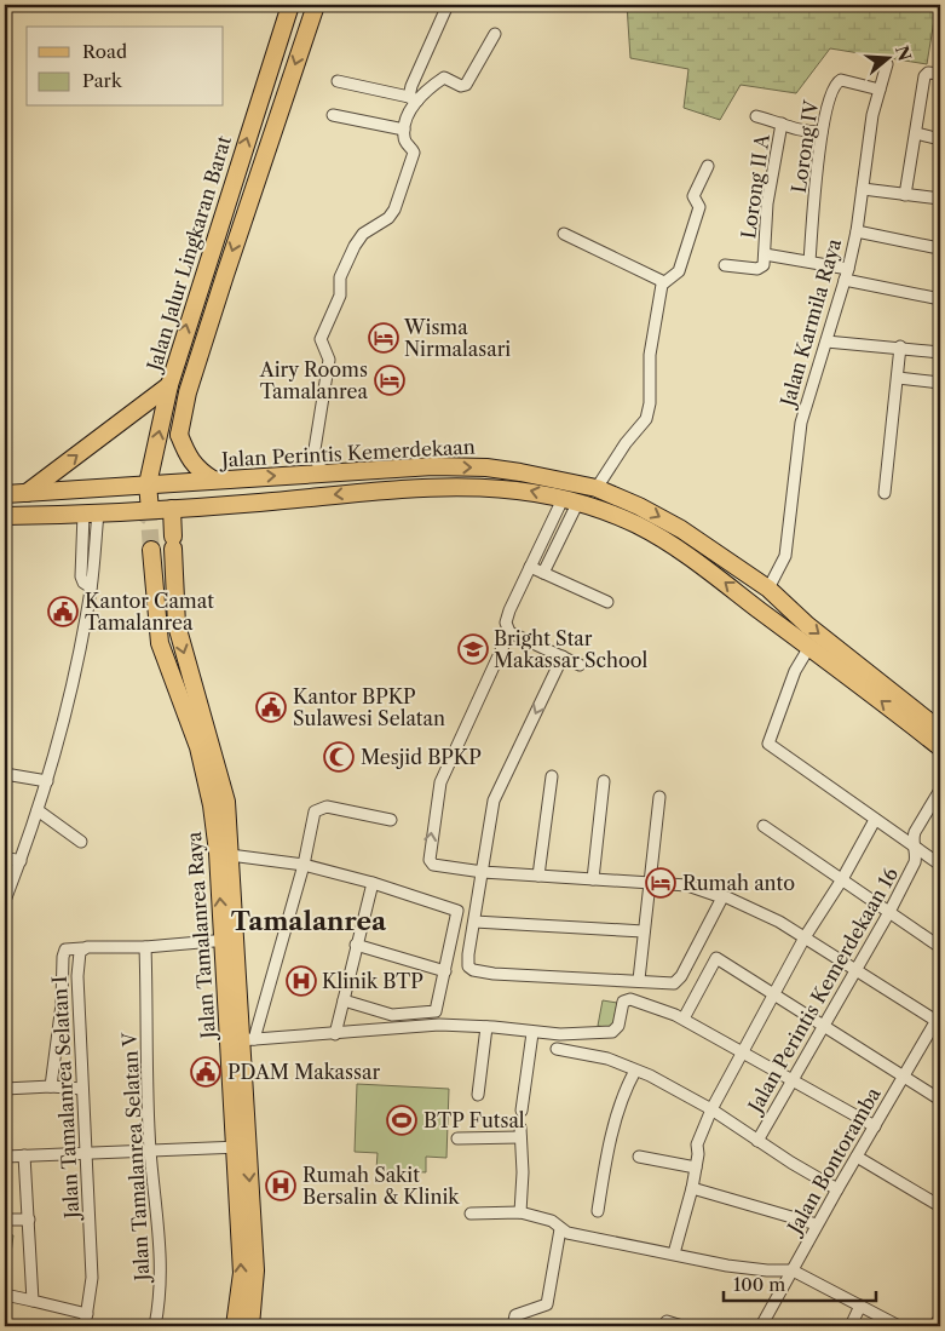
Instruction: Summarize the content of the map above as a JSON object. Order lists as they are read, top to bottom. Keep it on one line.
{"streets":{"main road":["Jalan Jalur Lingkaran Barat","Jalan Perintis Kemerdekaan","Jalan Tamalanrea Raya"],"street":["Lorong IV","Lorong II A","Jalan Karmila Raya","Jalan Perintis Kemerdekaan 16","Jalan Tamalanrea Selatan I","Jalan Tamalanrea Selatan V","Jalan Bontoramba"]},"crossings":[["Lorong IV","Jalan Karmila Raya"],["Jalan Jalur Lingkaran Barat","Jalan Perintis Kemerdekaan"],["Jalan Karmila Raya","Jalan Perintis Kemerdekaan"],["Jalan Perintis Kemerdekaan","Jalan Tamalanrea Raya"],["Jalan Tamalanrea Raya","Jalan Tamalanrea Selatan I"],["Jalan Tamalanrea Selatan I","Jalan Tamalanrea Selatan V"]],"districts":["Tamalanrea"],"places":{"hotel":["Wisma Nirmalasari","Airy Rooms Tamalanrea","Rumah anto"],"public building":["Kantor Camat Tamalanrea","Kantor BPKP Sulawesi Selatan","PDAM Makassar"],"school or university":["Bright Star Makassar School"],"mosque":["Mesjid BPKP"],"hospital":["Klinik BTP","Rumah Sakit Bersalin & Klinik"],"sports":["BTP Futsal"]},"legend":["Road","Park"],"scale_bar":"100 m","north":"right"}
